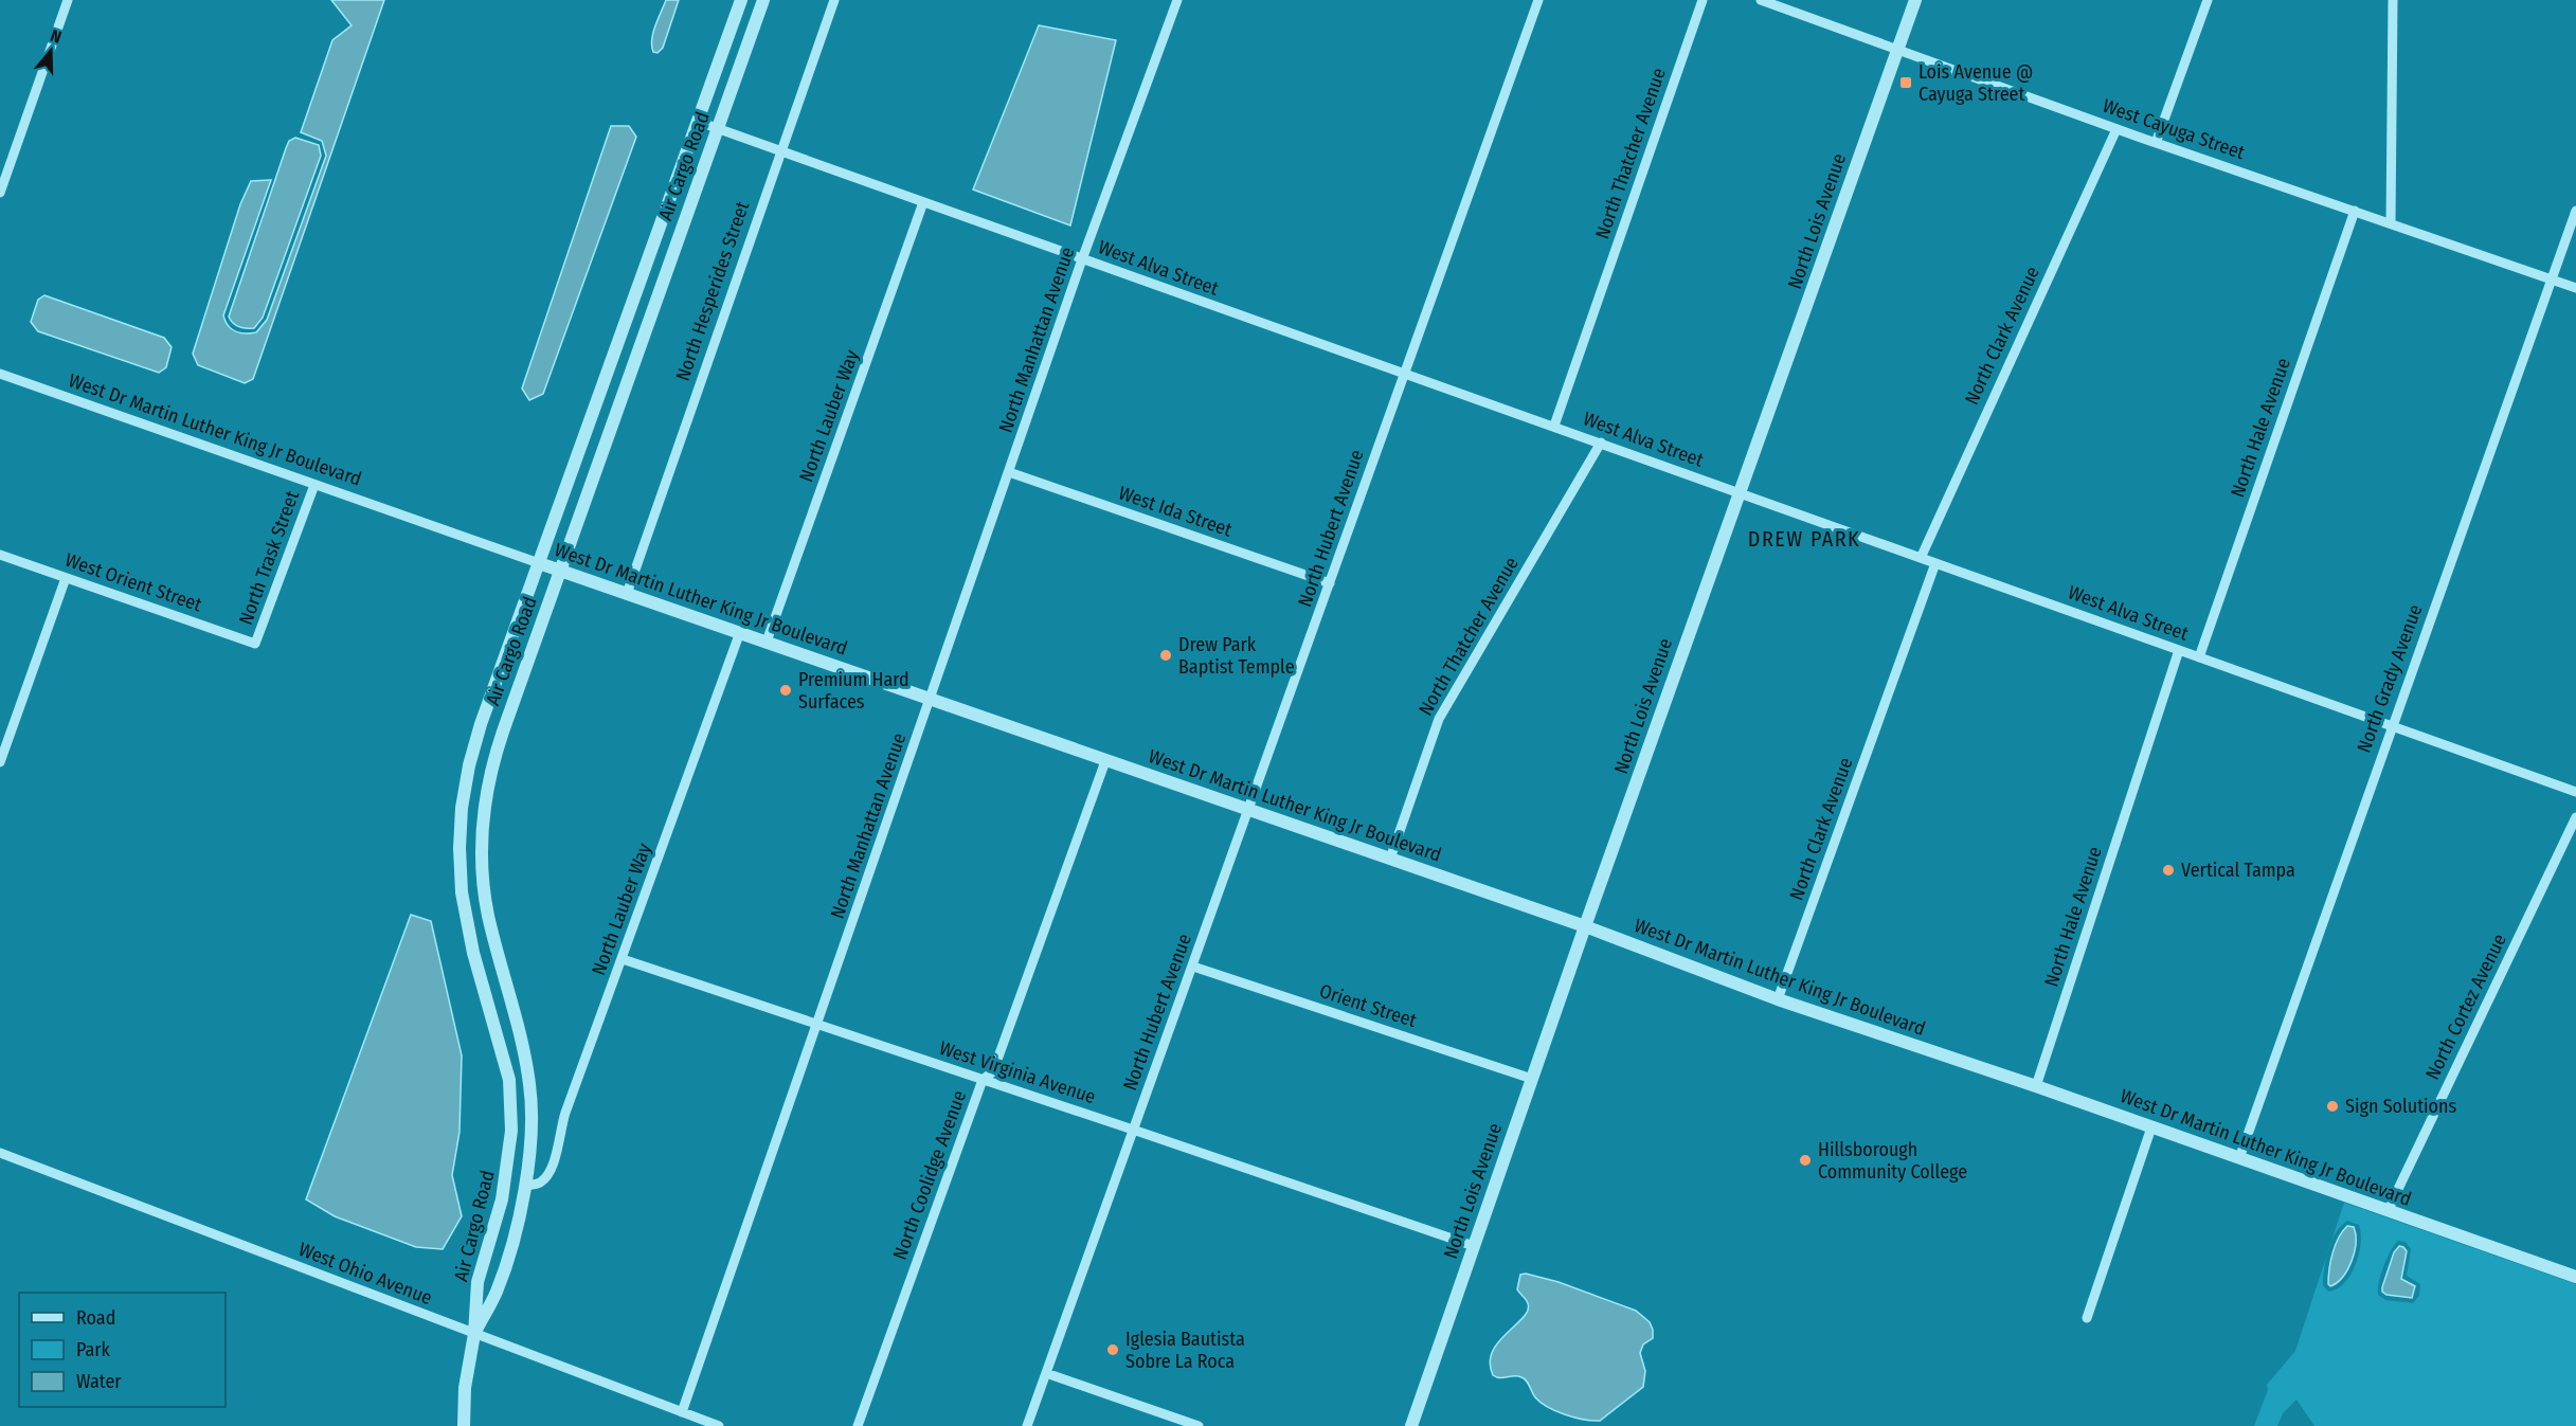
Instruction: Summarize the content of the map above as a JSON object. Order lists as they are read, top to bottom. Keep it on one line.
{"streets":{"street":["West Cayuga Street","North Thatcher Avenue","Air Cargo Road","North Lois Avenue","West Alva Street","North Hesperides Street","North Clark Avenue","North Manhattan Avenue","North Lauber Way","North Hale Avenue","West Dr Martin Luther King Jr Boulevard","West Ida Street","North Hubert Avenue","North Trask Street","West Orient Street","North Grady Avenue","Orient Street","North Cortez Avenue","West Virginia Avenue","North Coolidge Avenue","West Ohio Avenue"]},"crossings":[["West Cayuga Street","North Lois Avenue"],["West Cayuga Street","North Clark Avenue"],["West Cayuga Street","North Hale Avenue"],["West Cayuga Street","North Grady Avenue"],["North Thatcher Avenue","West Alva Street"],["North Thatcher Avenue","West Dr Martin Luther King Jr Boulevard"],["Air Cargo Road","West Alva Street"],["Air Cargo Road","North Lauber Way"],["Air Cargo Road","West Dr Martin Luther King Jr Boulevard"],["Air Cargo Road","West Ohio Avenue"],["North Lois Avenue","West Alva Street"],["North Lois Avenue","West Dr Martin Luther King Jr Boulevard"],["North Lois Avenue","Orient Street"],["North Lois Avenue","West Virginia Avenue"],["West Alva Street","North Hesperides Street"],["West Alva Street","North Clark Avenue"],["West Alva Street","North Manhattan Avenue"],["West Alva Street","North Lauber Way"],["West Alva Street","North Hale Avenue"],["West Alva Street","North Hubert Avenue"],["West Alva Street","North Grady Avenue"],["North Hesperides Street","West Dr Martin Luther King Jr Boulevard"],["North Clark Avenue","West Dr Martin Luther King Jr Boulevard"],["North Manhattan Avenue","West Dr Martin Luther King Jr Boulevard"],["North Manhattan Avenue","West Ida Street"],["North Manhattan Avenue","West Virginia Avenue"],["North Manhattan Avenue","West Ohio Avenue"],["North Lauber Way","West Dr Martin Luther King Jr Boulevard"],["North Lauber Way","West Virginia Avenue"],["North Hale Avenue","West Dr Martin Luther King Jr Boulevard"],["West Dr Martin Luther King Jr Boulevard","North Hubert Avenue"],["West Dr Martin Luther King Jr Boulevard","North Trask Street"],["West Dr Martin Luther King Jr Boulevard","North Grady Avenue"],["West Dr Martin Luther King Jr Boulevard","North Cortez Avenue"],["West Dr Martin Luther King Jr Boulevard","North Coolidge Avenue"],["West Ida Street","North Hubert Avenue"],["North Hubert Avenue","Orient Street"],["North Hubert Avenue","West Virginia Avenue"],["North Trask Street","West Orient Street"],["West Virginia Avenue","North Coolidge Avenue"]],"districts":["DREW PARK"],"places":{"transit":["Lois Avenue @ Cayuga Street"],"other":["Drew Park Baptist Temple","Premium Hard Surfaces","Vertical Tampa","Sign Solutions","Hillsborough Community College","Iglesia Bautista Sobre La Roca"]},"legend":["Road","Park","Water"],"north":"top"}
